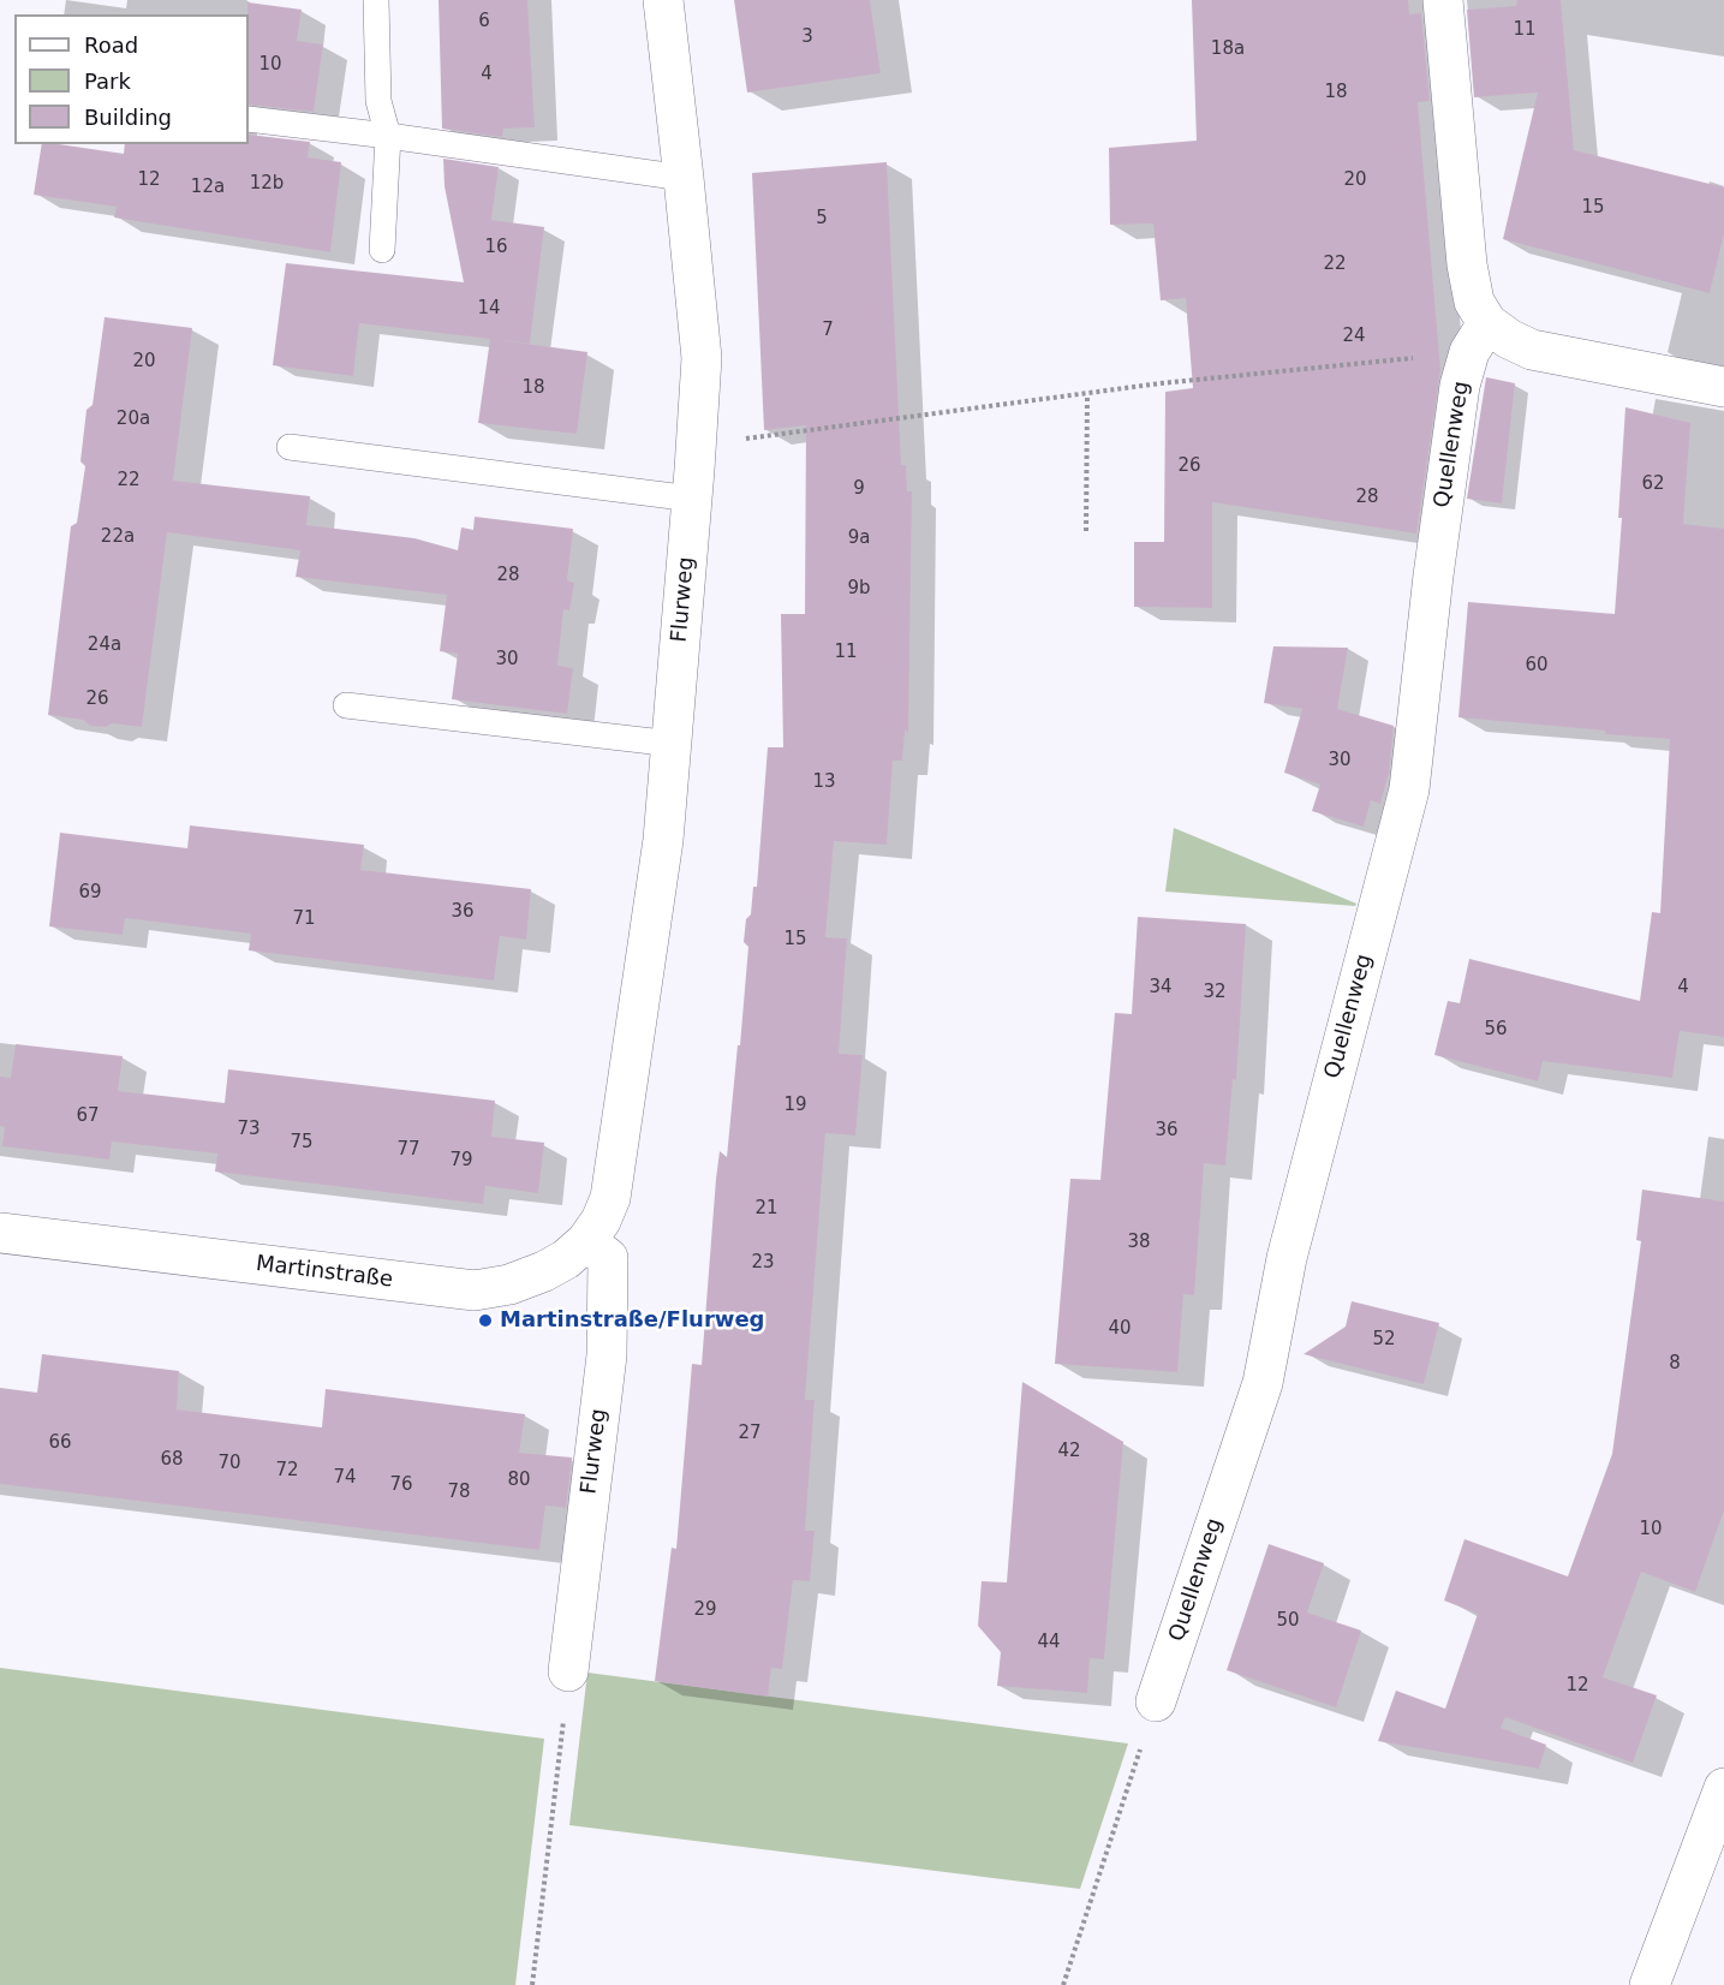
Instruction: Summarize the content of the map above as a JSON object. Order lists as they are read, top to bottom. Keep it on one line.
{"streets":{"street":["Quellenweg","Flurweg","Martinstraße"]},"crossings":[["Flurweg","Martinstraße"]],"places":["Martinstraße/Flurweg"],"house_numbers":["6","11","3","18a","10","4","18","12","20","12b","12a","15","5","16","22","14","7","24","20","18","20a","26","22","62","9","28","22a","9a","28","9b","24a","11","30","60","26","30","13","69","36","71","15","34","4","32","56","19","67","73","36","75","77","79","21","38","23","40","52","8","27","66","42","68","70","72","74","80","76","78","10","29","50","44","12"],"legend":["Road","Park","Building"]}
